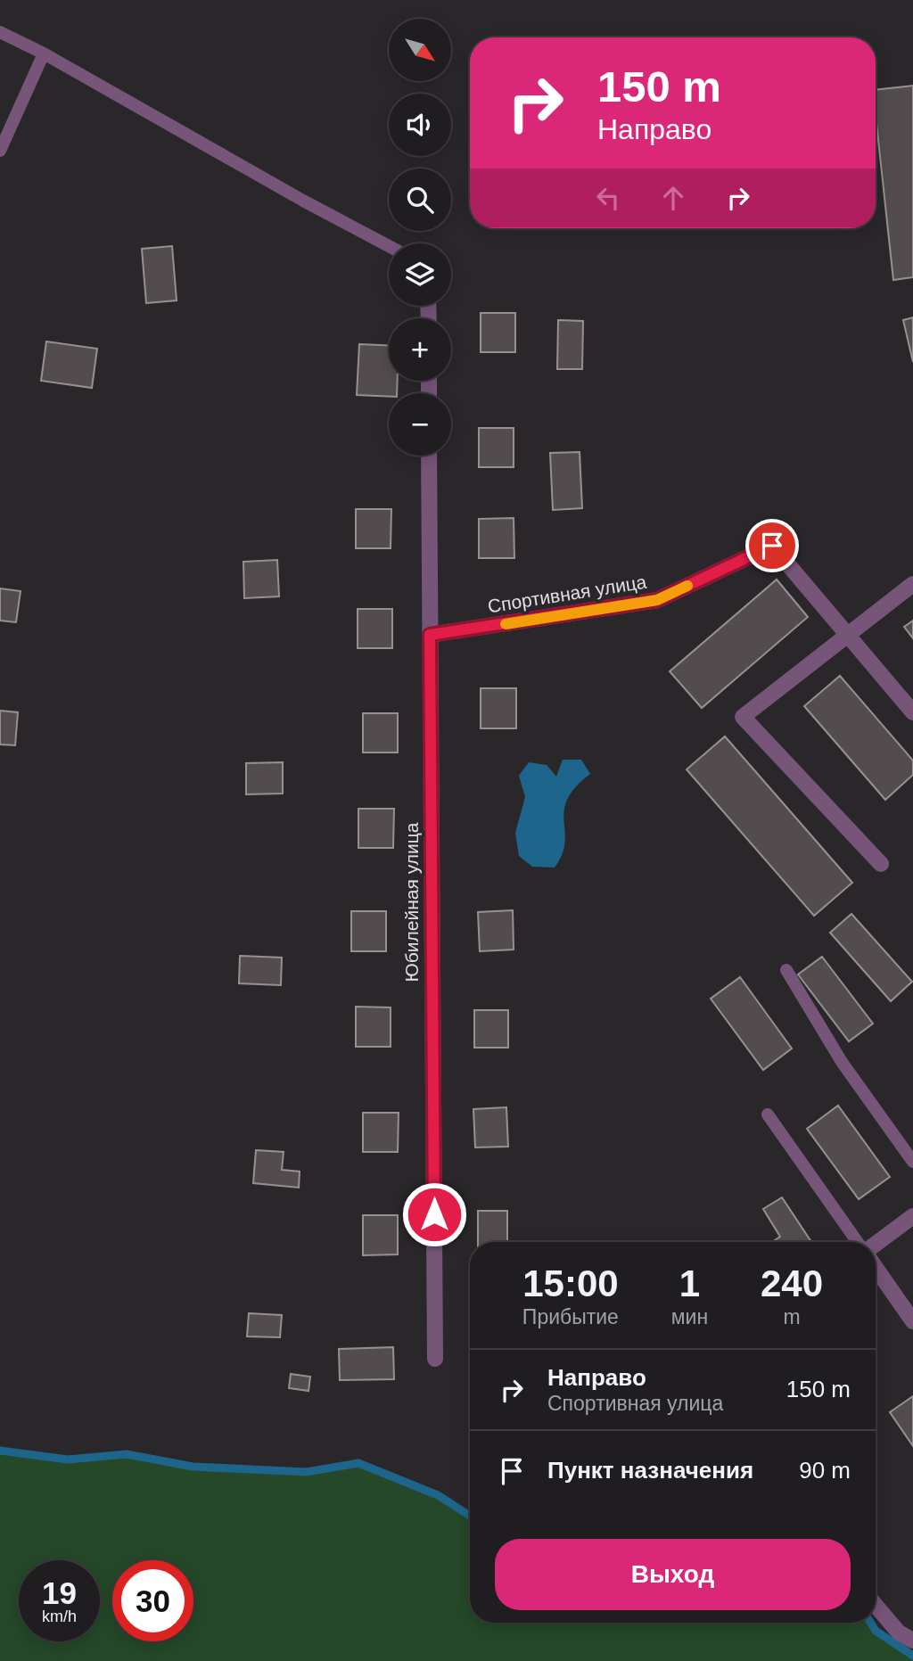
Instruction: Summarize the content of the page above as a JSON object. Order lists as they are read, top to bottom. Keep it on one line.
{"streets":{"street":["Спортивная улица","Юбилейная улица"]},"crossings":[["Спортивная улица","Юбилейная улица"]],"north":"bottom right","page":{"map_buttons":["+","−"],"turn":["150 m","Направо"],"eta":["15:00","Прибытие","1","мин","240","m"],"list":[{"name":"Направо","note":"Спортивная улица","value":"150 m"},{"name":"Пункт назначения","value":"90 m"}],"buttons":"Выход","speed":"19 km/h","limit":"30"}}
